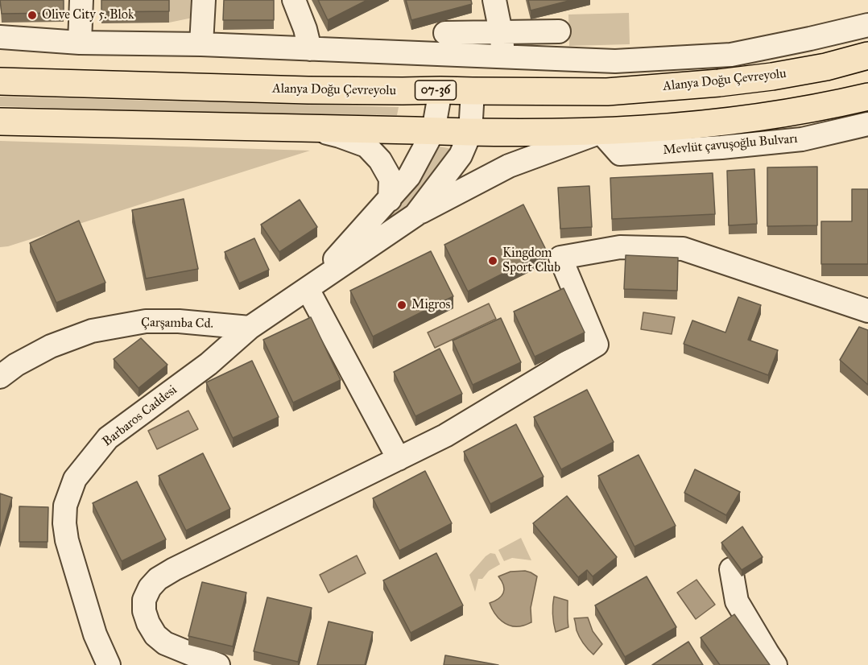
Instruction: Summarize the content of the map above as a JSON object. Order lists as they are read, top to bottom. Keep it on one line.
{"streets":{"highway":["Alanya Doğu Çevreyolu","07-36"],"street":["Mevlüt çavuşoğlu Bulvarı","Çarşamba Cd.","Barbaros Caddesi"]},"crossings":[["Çarşamba Cd.","Barbaros Caddesi"]],"places":["Olive City 5. Blok","Kingdom Sport Club","Migros"]}
